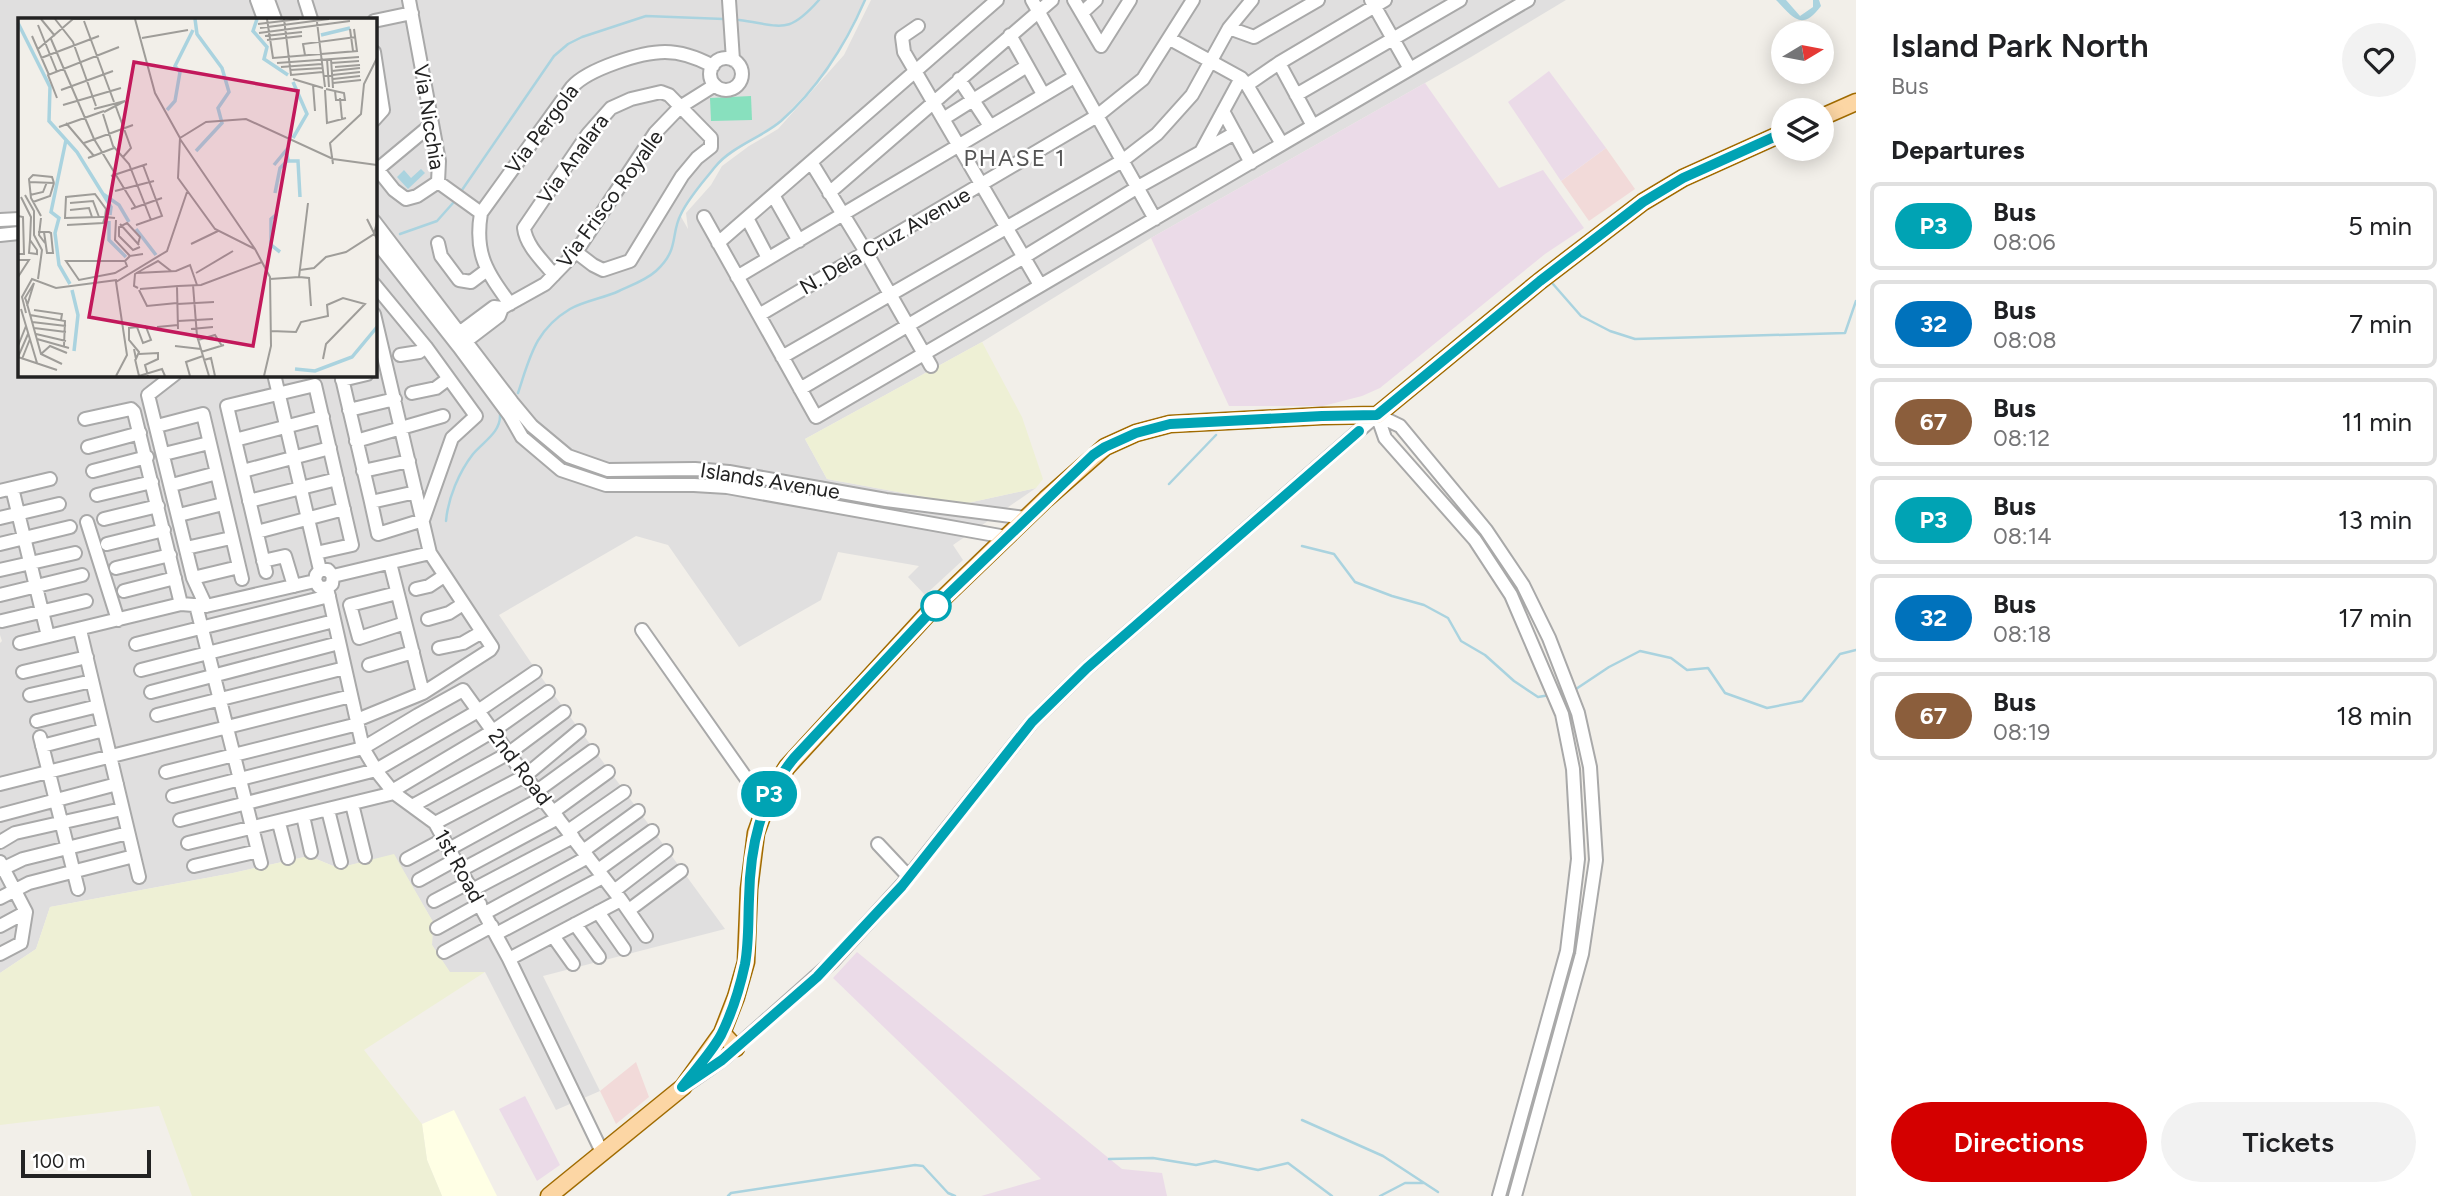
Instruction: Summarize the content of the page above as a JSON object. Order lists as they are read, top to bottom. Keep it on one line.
{"streets":{"street":["Via Nicchia","Via Pergola","Via Analara","Via Frisco Royalle","N. Dela Cruz Avenue","Islands Avenue","2nd Road","1st Road"]},"crossings":[["Via Nicchia","Via Pergola"],["Via Pergola","Via Frisco Royalle"],["Via Analara","Via Frisco Royalle"],["Via Frisco Royalle","Islands Avenue"],["2nd Road","1st Road"]],"districts":["PHASE 1"],"lines":["bus line P3"],"scale_bar":"100 m","north":"right","page":{"on_map":"P3","heading":[["Island Park North","Bus"],"Departures"],"list":[{"mark":"P3","name":"Bus","note":"08:06","value":"5 min"},{"mark":"32","name":"Bus","note":"08:08","value":"7 min"},{"mark":"67","name":"Bus","note":"08:12","value":"11 min"},{"mark":"P3","name":"Bus","note":"08:14","value":"13 min"},{"mark":"32","name":"Bus","note":"08:18","value":"17 min"},{"mark":"67","name":"Bus","note":"08:19","value":"18 min"}],"buttons":["Directions","Tickets"],"scale":"100 m"}}
